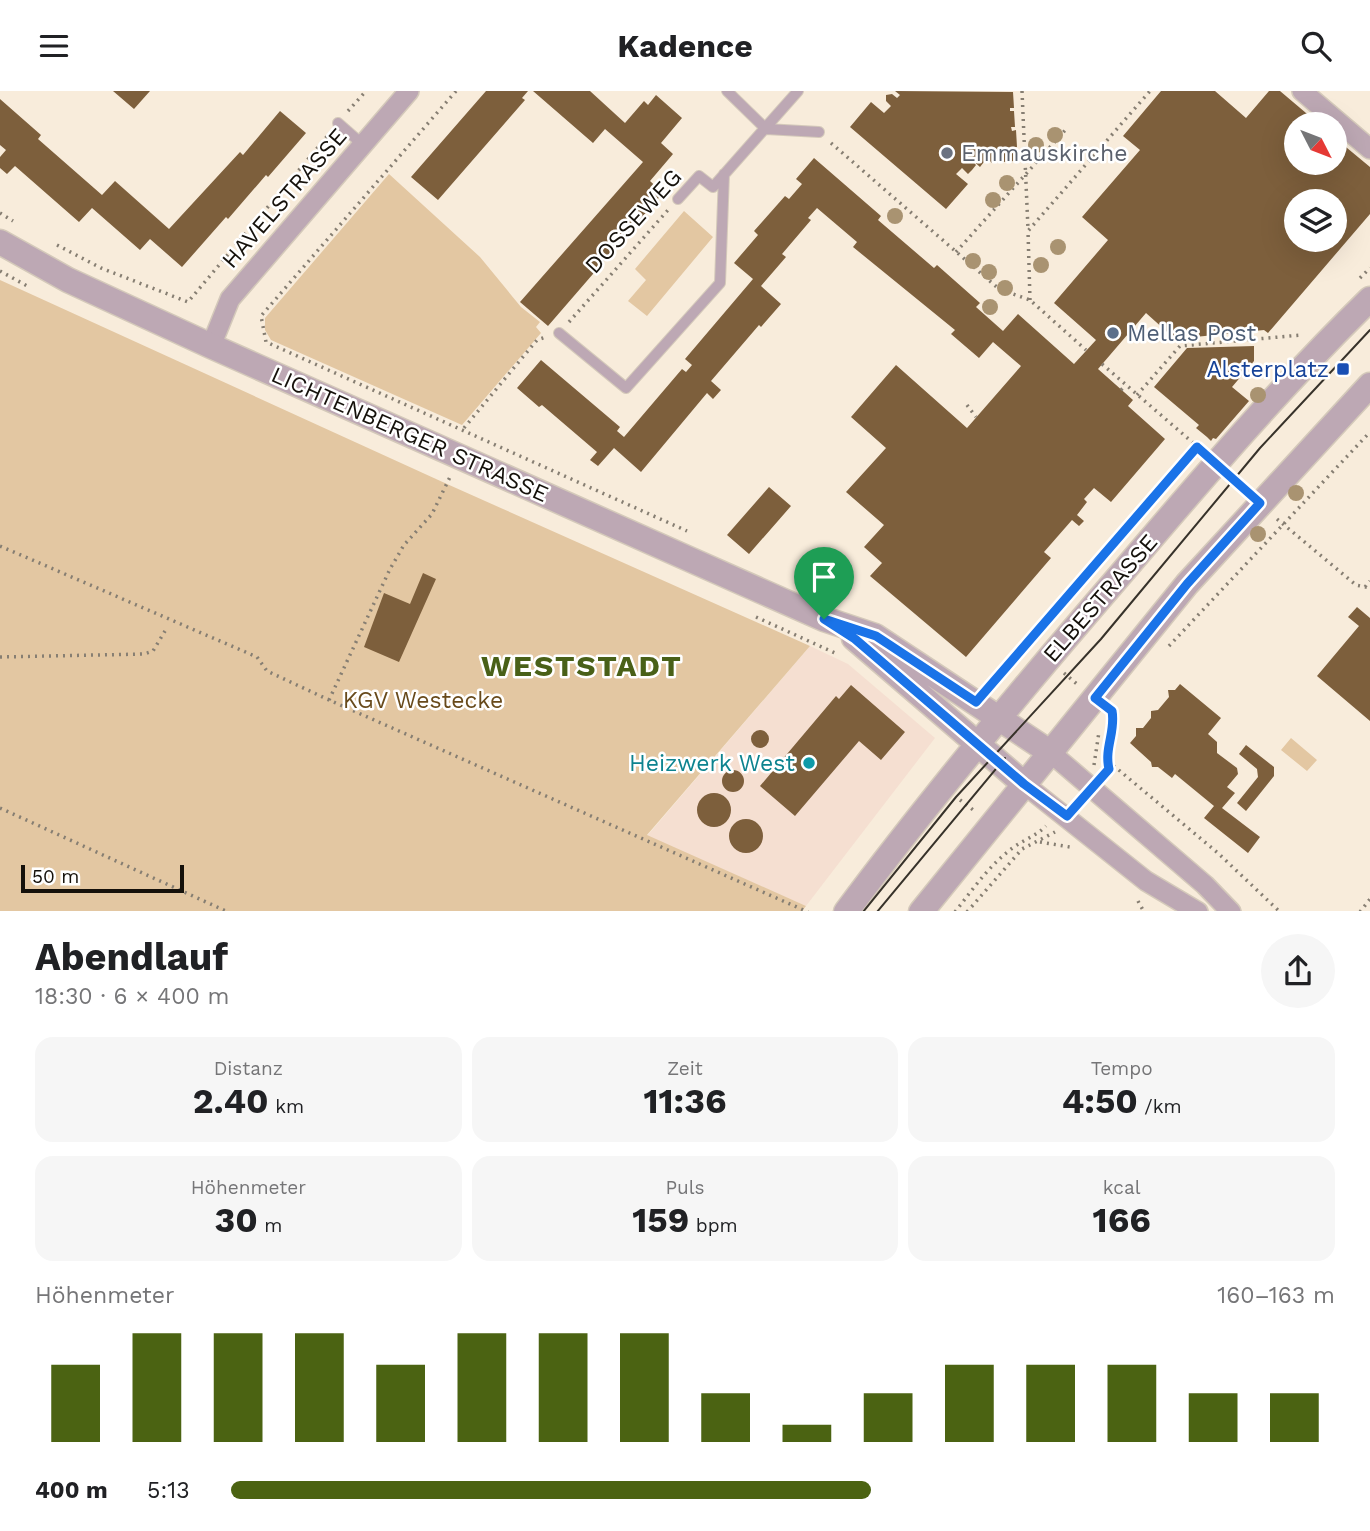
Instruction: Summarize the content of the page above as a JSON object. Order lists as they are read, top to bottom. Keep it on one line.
{"streets":{"street":["HAVELSTRASSE","LICHTENBERGER STRASSE","ELBESTRASSE"],"lane":["DOSSEWEG"]},"crossings":[["HAVELSTRASSE","LICHTENBERGER STRASSE"],["LICHTENBERGER STRASSE","ELBESTRASSE"]],"districts":["WESTSTADT"],"parks":["KGV Westecke"],"places":{"other":["Emmauskirche","Mellas Post","Heizwerk West"],"transit":["Alsterplatz"]},"scale_bar":"50 m","north":"bottom right","page":{"header":"Kadence","scale":"50 m","heading":["Abendlauf","18:30 · 6 × 400 m"],"stats":[["Distanz","2.40 km"],["Zeit","11:36"],["Tempo","4:50 /km"],["Höhenmeter","30 m"],["Puls","159 bpm"],["kcal","166"]],"chart":["Höhenmeter","160–163 m"],"list":[{"name":"400 m","note":"5:13"}]}}
